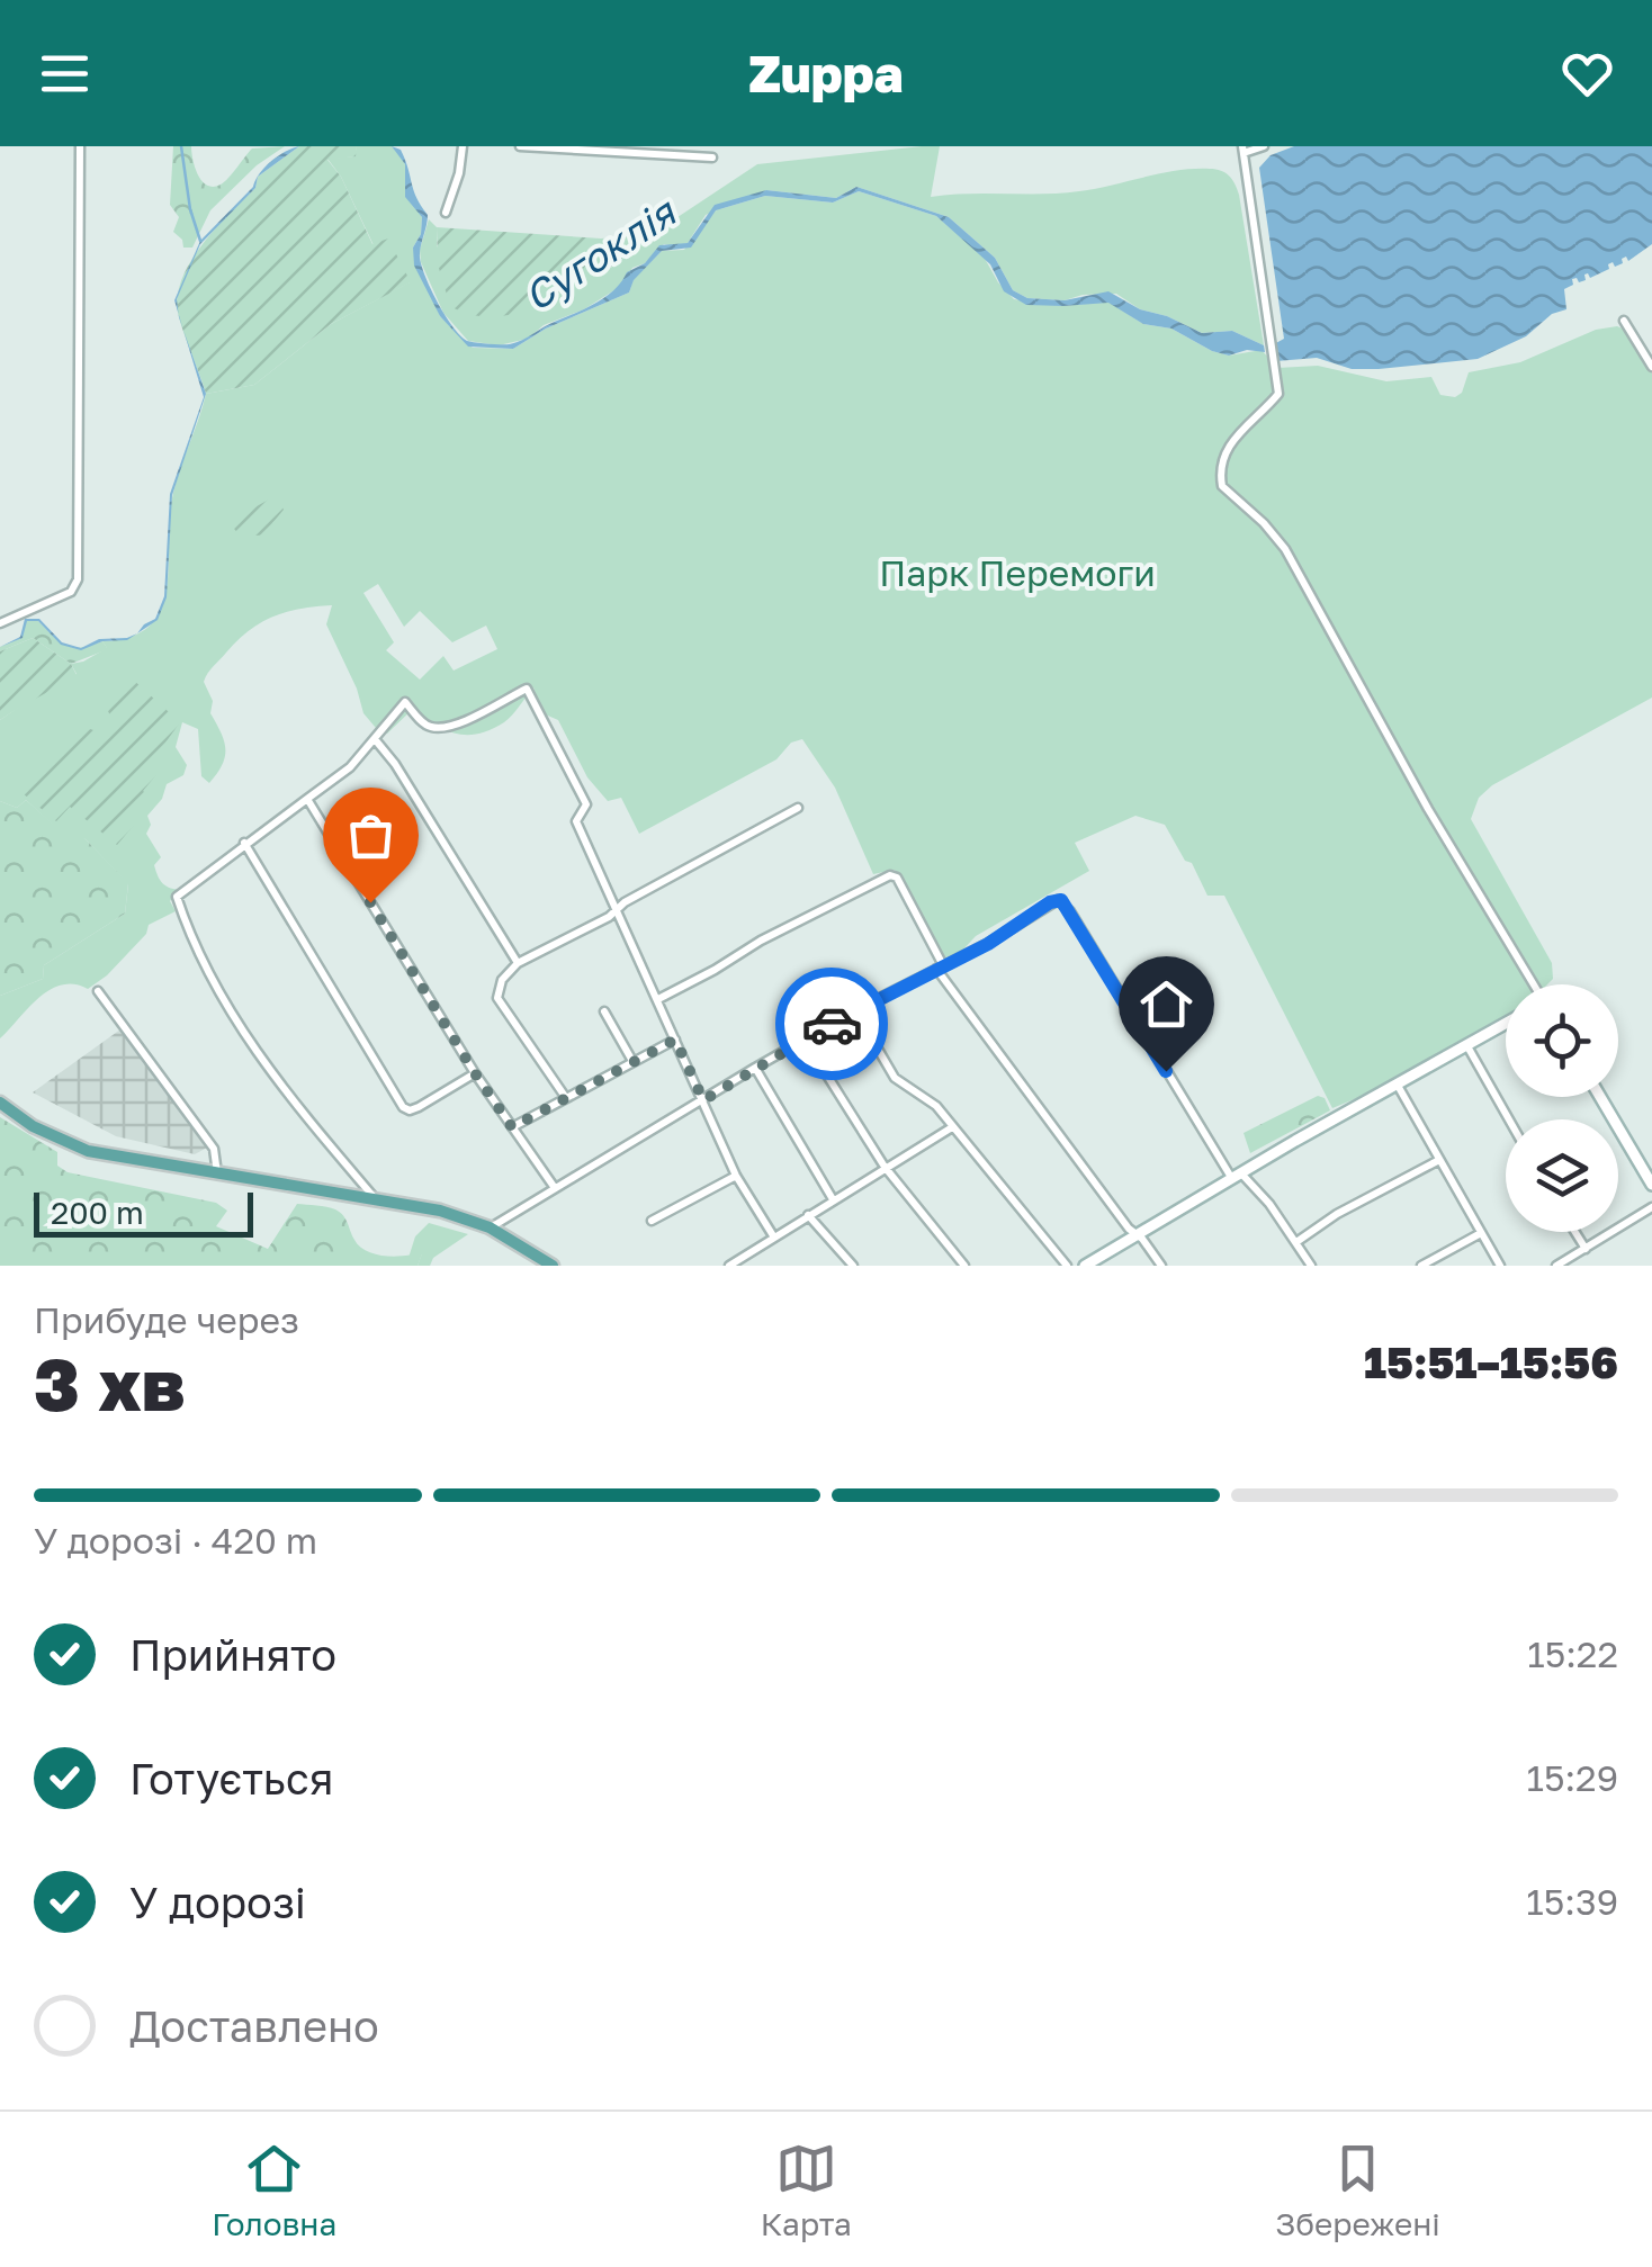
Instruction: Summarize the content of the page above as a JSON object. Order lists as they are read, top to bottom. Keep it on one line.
{"water":["Сугоклія"],"parks":["Парк Перемоги"],"scale_bar":"200 m","page":{"header":"Zuppa","scale":"200 m","heading":["3 хв","Прибуде через","15:51–15:56"],"bar":"У дорозі · 420 m","list":[["Прийнято","15:22"],["Готується","15:29"],["У дорозі","15:39"],"Доставлено"],"tabs":["Головна","Карта","Збережені"]}}
